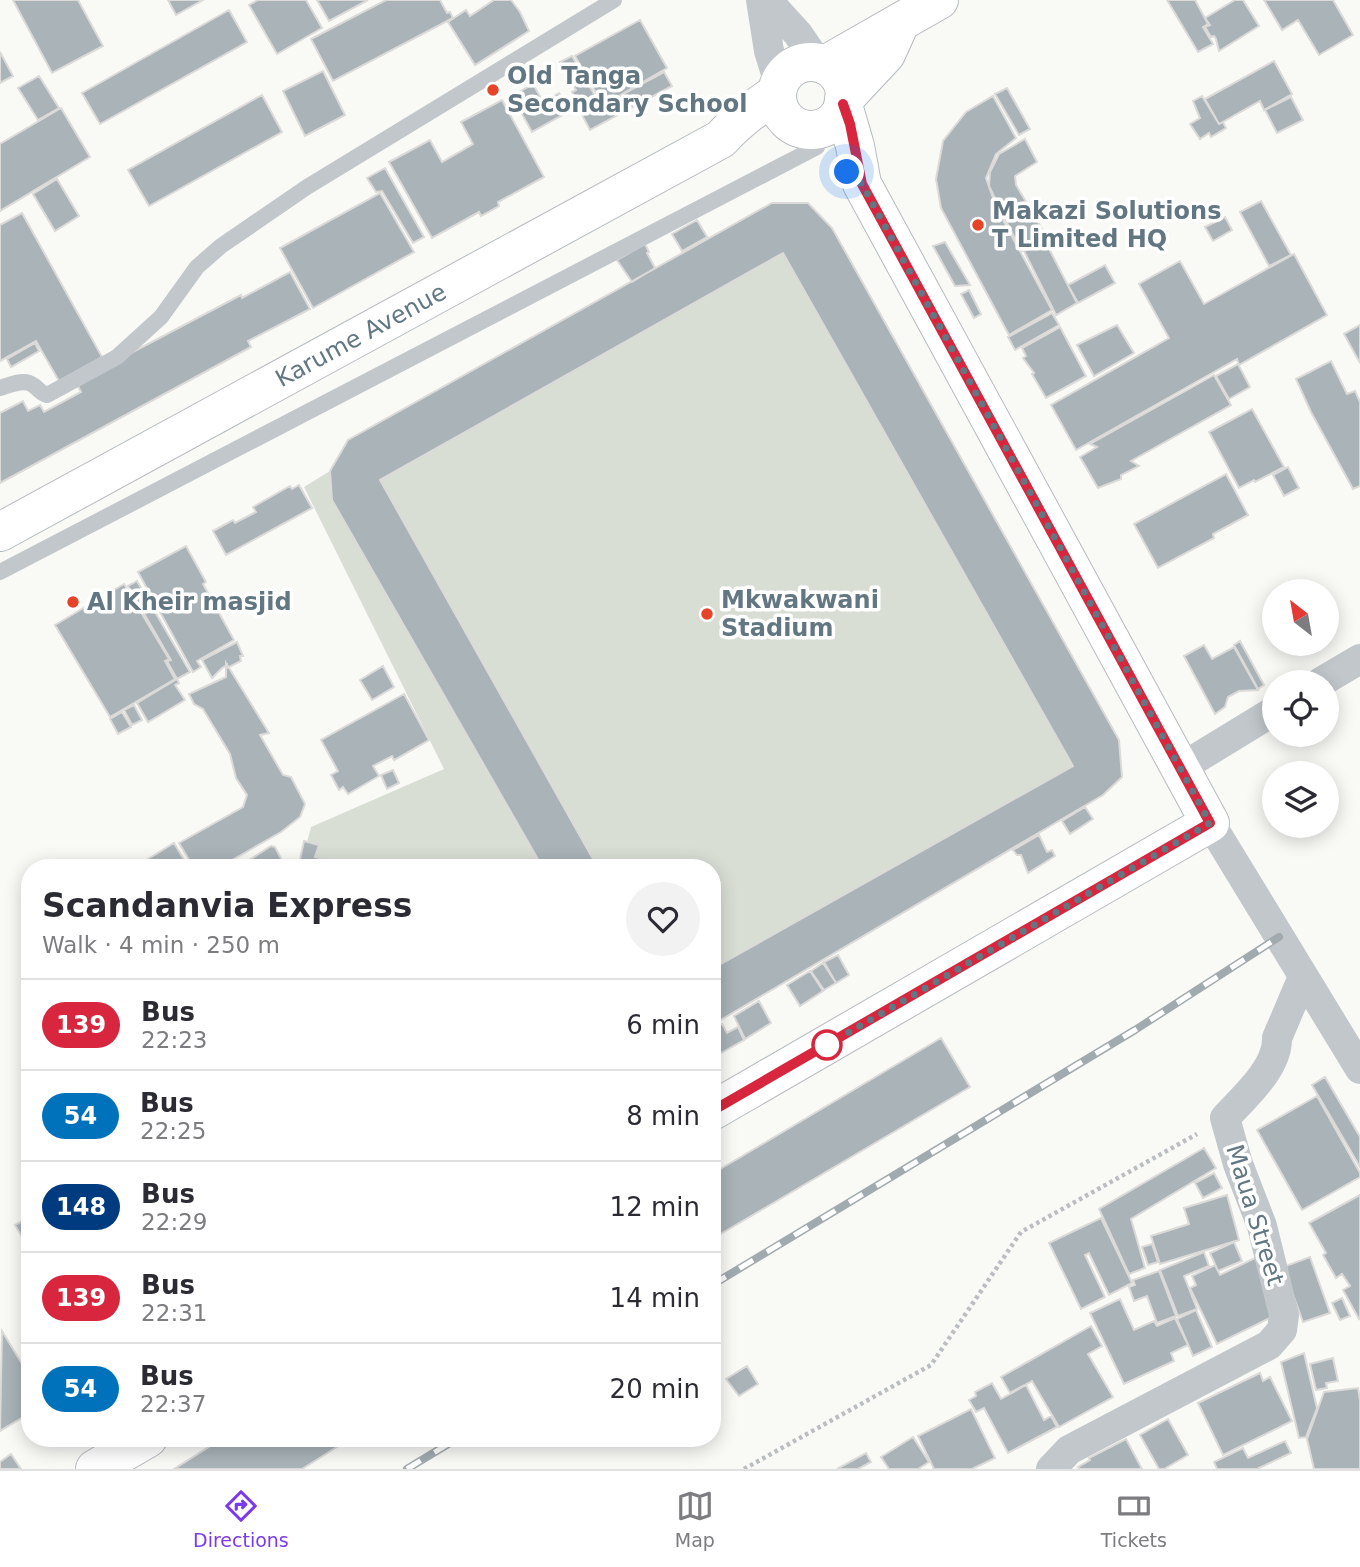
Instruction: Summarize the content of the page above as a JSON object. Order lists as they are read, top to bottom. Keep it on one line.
{"streets":{"main road":["Karume Avenue"],"street":["Maua Street"]},"places":["Old Tanga Secondary School","Makazi Solutions T Limited HQ","Al Kheir masjid","Mkwakwani Stadium"],"lines":["bus line 139"],"north":"top left","page":{"heading":["Scandanvia Express","Walk · 4 min · 250 m"],"list":[{"mark":"139","name":"Bus","note":"22:23","value":"6 min"},{"mark":"54","name":"Bus","note":"22:25","value":"8 min"},{"mark":"148","name":"Bus","note":"22:29","value":"12 min"},{"mark":"139","name":"Bus","note":"22:31","value":"14 min"},{"mark":"54","name":"Bus","note":"22:37","value":"20 min"}],"tabs":["Directions","Map","Tickets"]}}
